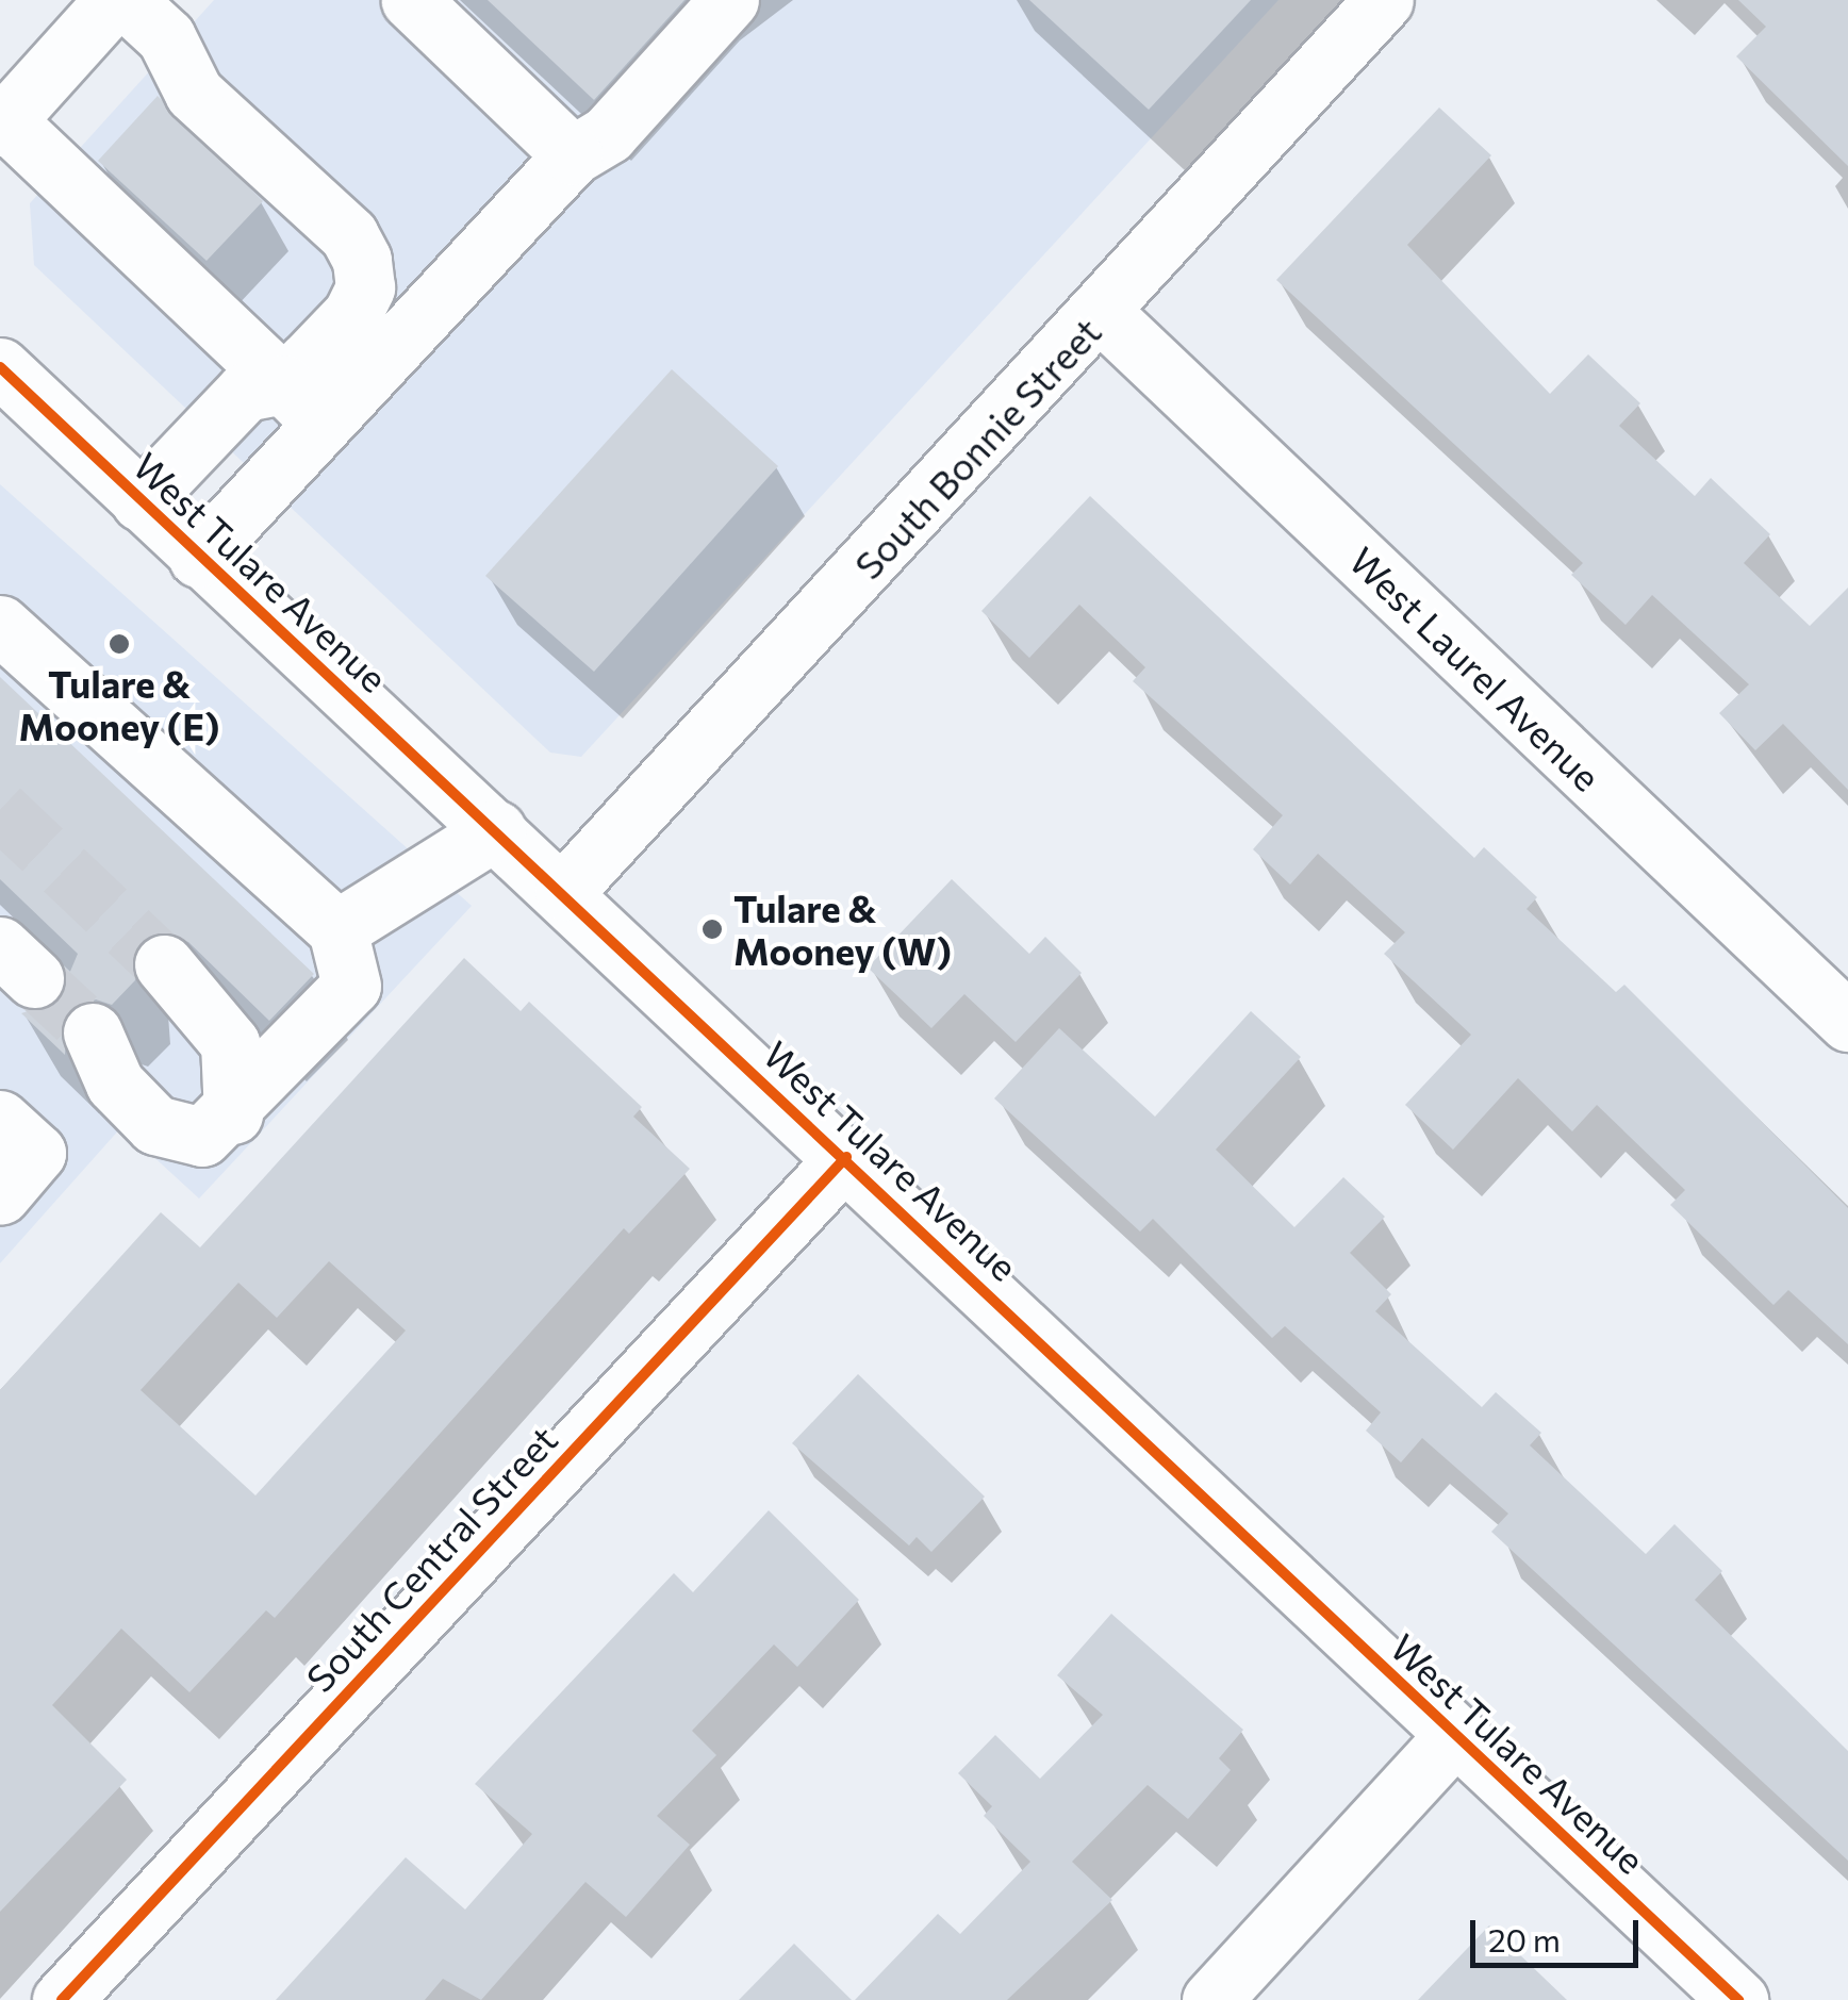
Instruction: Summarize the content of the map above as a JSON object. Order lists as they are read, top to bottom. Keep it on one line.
{"streets":{"street":["South Bonnie Street","West Tulare Avenue","West Laurel Avenue","South Central Street"]},"crossings":[["South Bonnie Street","West Tulare Avenue"],["South Bonnie Street","West Laurel Avenue"],["West Tulare Avenue","South Central Street"]],"places":["Tulare & Mooney (E)","Tulare & Mooney (W)"],"scale_bar":"20 m"}
